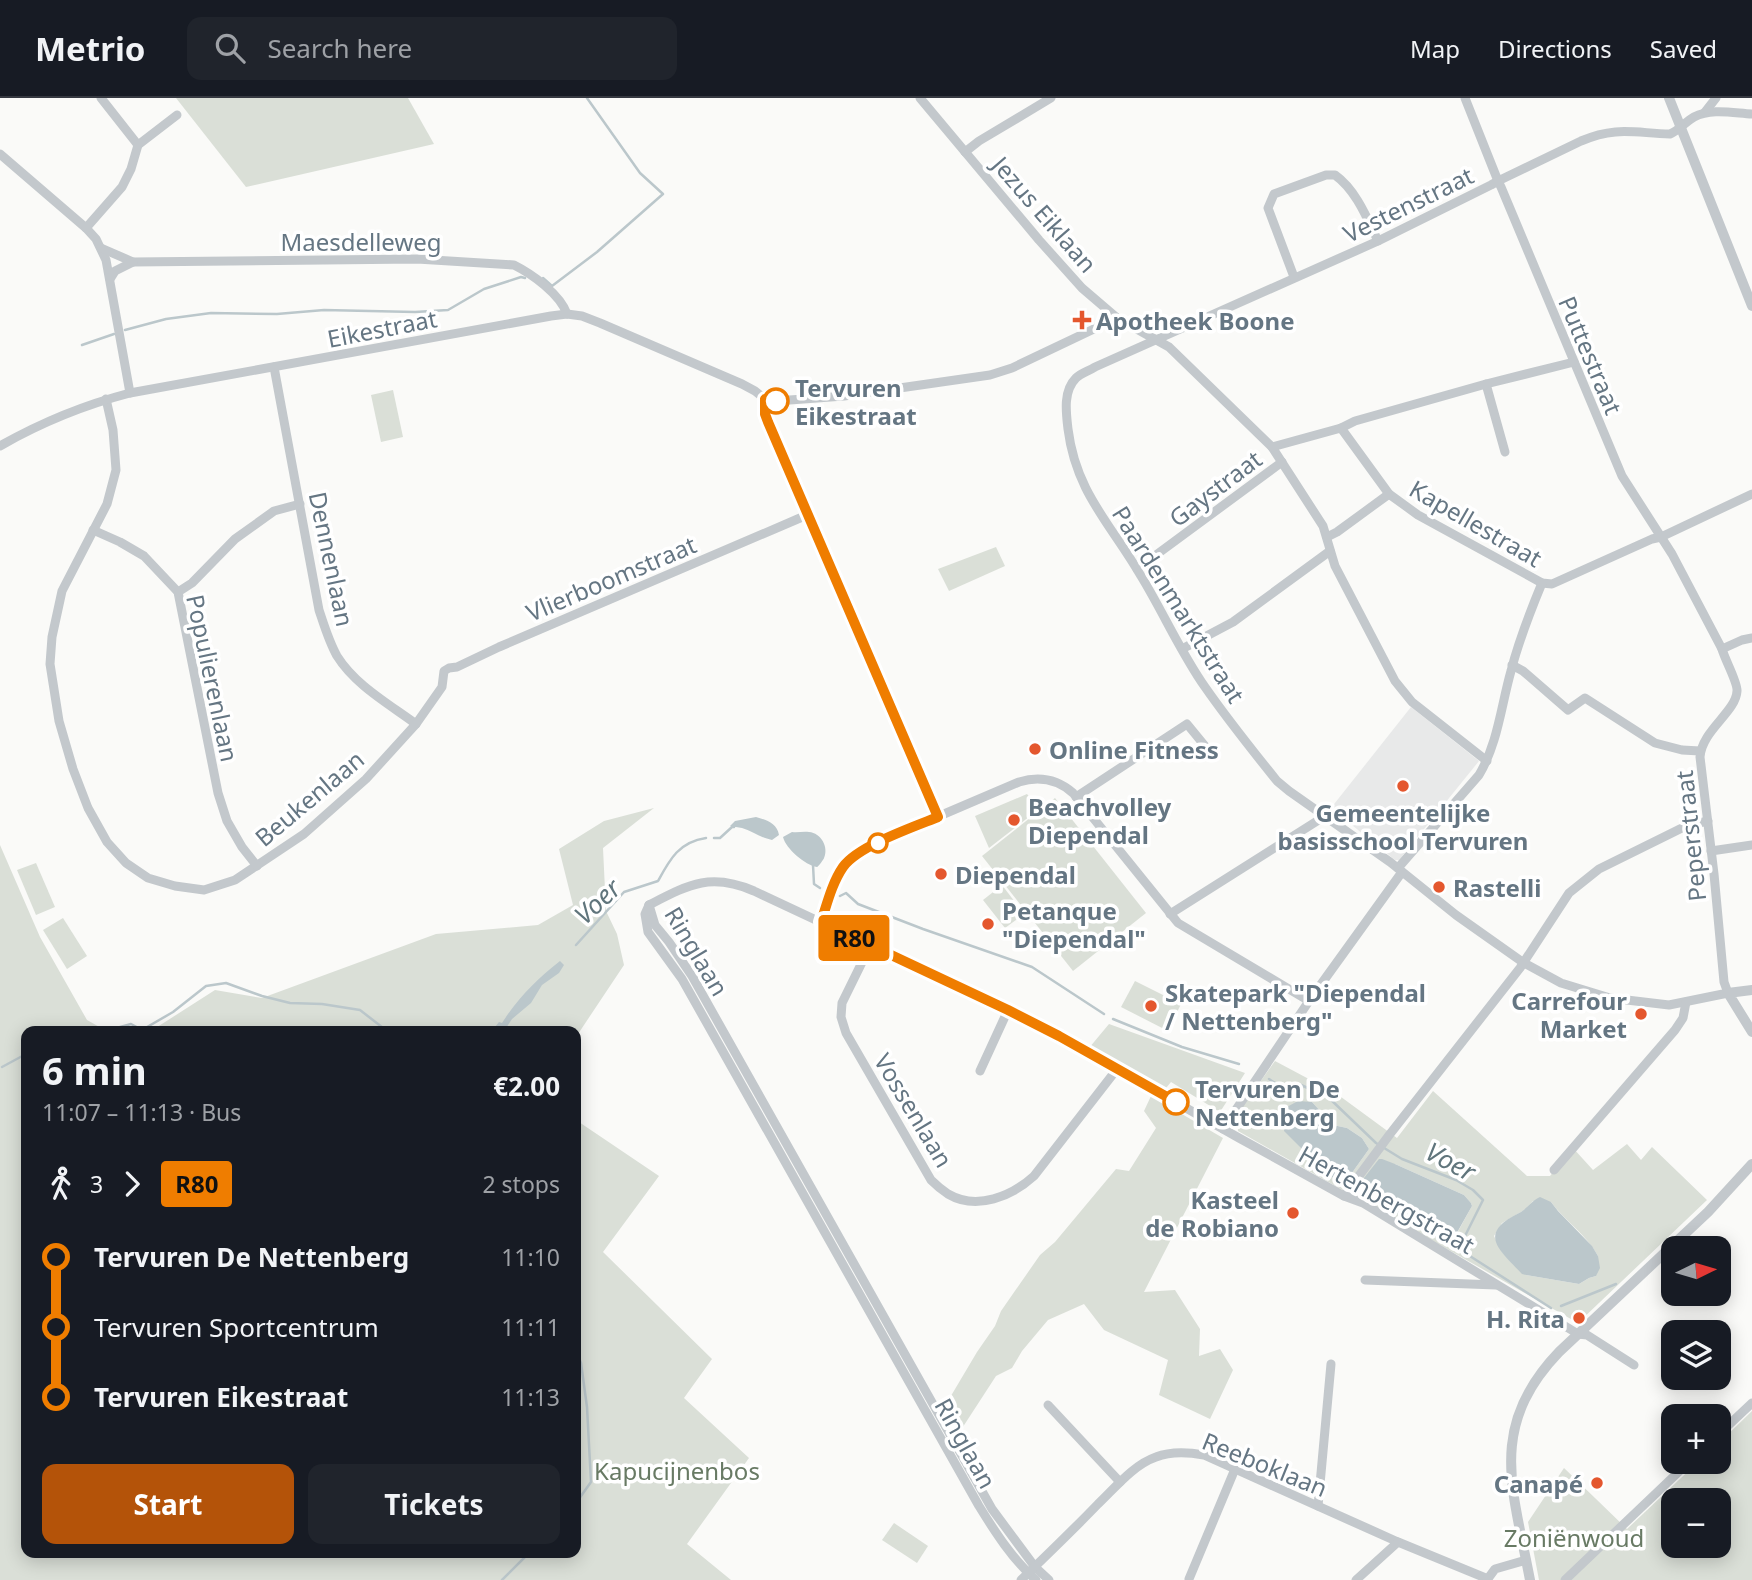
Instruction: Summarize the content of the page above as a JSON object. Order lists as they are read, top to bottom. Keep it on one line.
{"streets":{"street":["Vestenstraat","Jezus Eiklaan","Maesdelleweg","Eikestraat","Puttestraat","Gaystraat","Kapellestraat","Dennenlaan","Vlierboomstraat","Paardenmarktstraat","Populierenlaan","Beukenlaan","Peperstraat","Ringlaan","Vossenlaan","Hertenbergstraat","Reeboklaan"]},"crossings":[["Vestenstraat","Jezus Eiklaan"],["Vestenstraat","Puttestraat"],["Vestenstraat","Paardenmarktstraat"],["Jezus Eiklaan","Paardenmarktstraat"],["Maesdelleweg","Eikestraat"],["Eikestraat","Dennenlaan"],["Eikestraat","Beukenlaan"],["Puttestraat","Kapellestraat"],["Puttestraat","Peperstraat"],["Gaystraat","Paardenmarktstraat"],["Kapellestraat","Peperstraat"],["Dennenlaan","Beukenlaan"],["Vlierboomstraat","Beukenlaan"],["Paardenmarktstraat","Peperstraat"],["Populierenlaan","Beukenlaan"],["Ringlaan","Hertenbergstraat"],["Ringlaan","Reeboklaan"],["Vossenlaan","Hertenbergstraat"]],"water":["Voer"],"parks":["Kapucijnenbos","Zoniënwoud"],"places":{"health":["Apotheek Boone"],"other":["Tervuren Eikestraat","Online Fitness","Gemeentelijke basisschool Tervuren","Beachvolley Diependal","Diependal","Rastelli","Petanque \"Diependal\"","Skatepark \"Diependal / Nettenberg\"","Carrefour Market","Tervuren De Nettenberg","Kasteel de Robiano","H. Rita","Canapé"]},"lines":["bus line R80"],"north":"right","page":{"header":"Metrio","search":"Search here","nav":["Map","Directions","Saved"],"on_map":"R80","heading":["6 min","11:07 – 11:13 · Bus","€2.00"],"legs":["3","R80","2 stops"],"list":[{"name":"Tervuren De Nettenberg","value":"11:10"},{"name":"Tervuren Sportcentrum","value":"11:11"},{"name":"Tervuren Eikestraat","value":"11:13"}],"map_buttons":["+","−"],"buttons":["Start","Tickets"]}}
